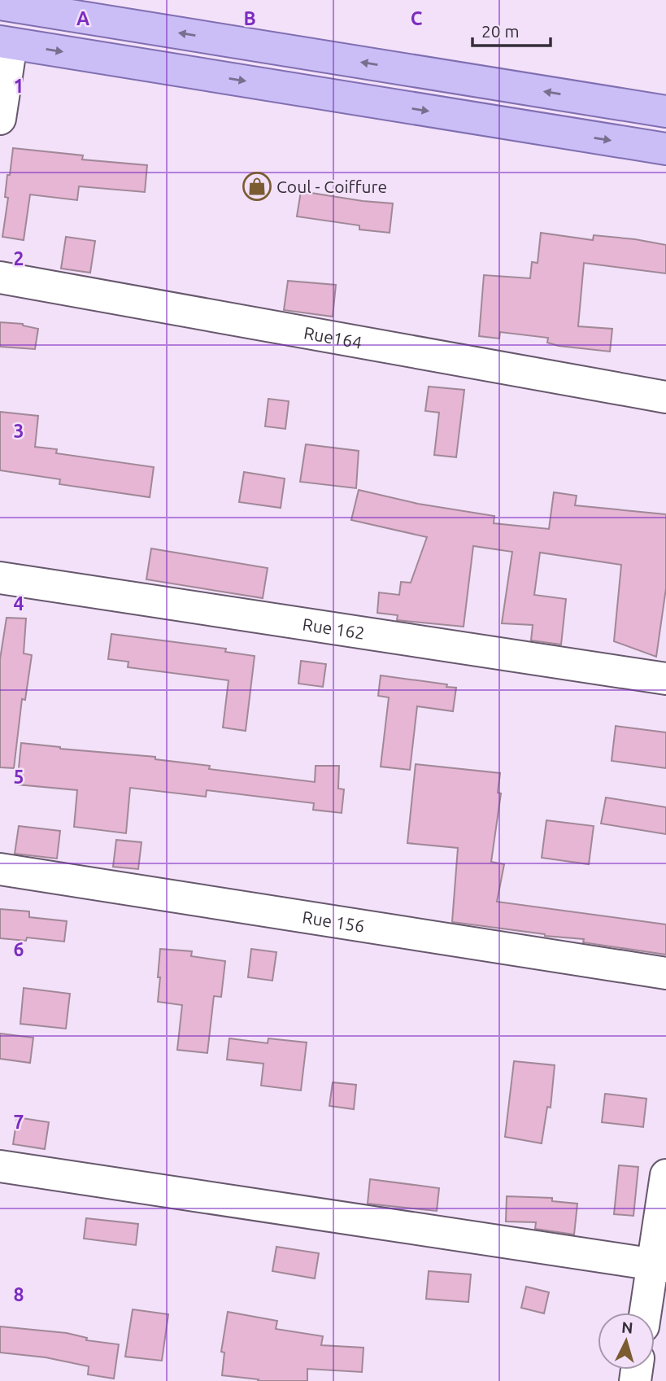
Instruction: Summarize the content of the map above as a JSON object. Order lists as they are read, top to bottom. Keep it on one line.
{"streets":{"street":["Rue164","Rue 162","Rue 156"]},"places":{"shop":["Coul - Coiffure"]},"scale_bar":"20 m","north":"top","grid":{"columns":["A","B","C"],"rows":["1","2","3","4","5","6","7","8"]}}
